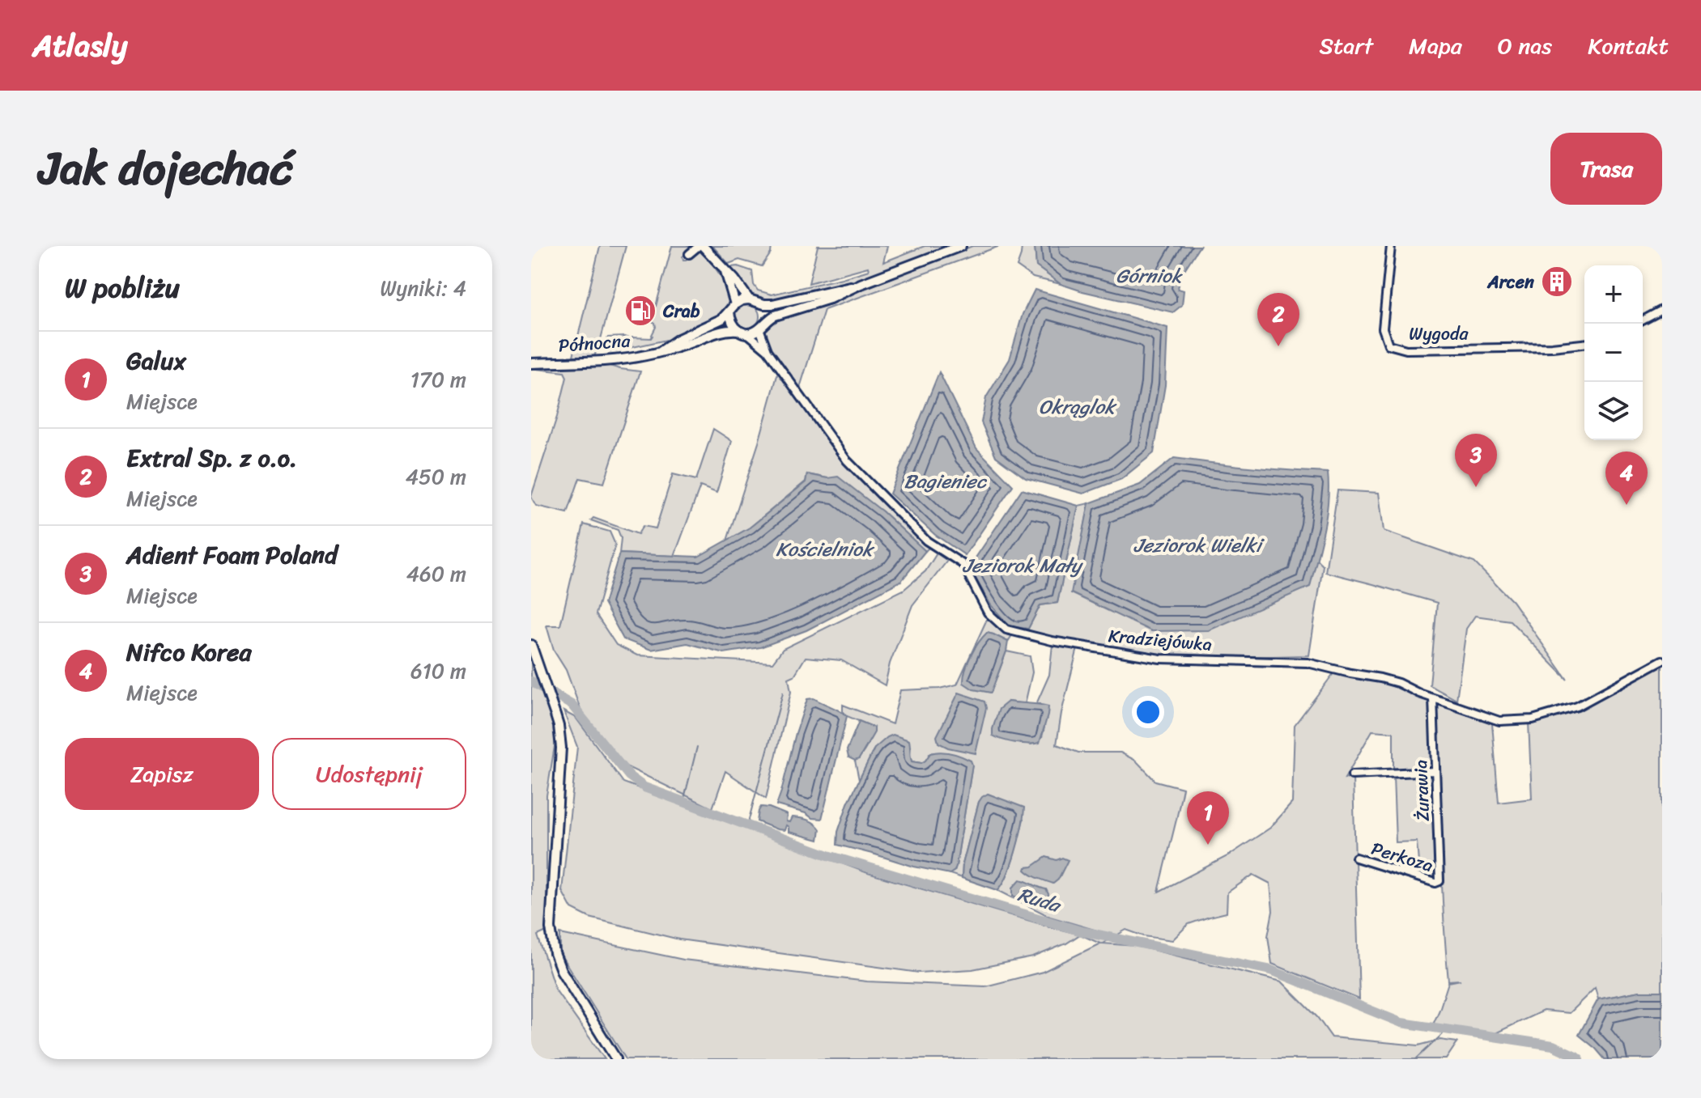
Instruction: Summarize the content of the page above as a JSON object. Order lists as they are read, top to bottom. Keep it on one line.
{"streets":{"main road":["Północna"],"street":["Wygoda","Kradziejówka","Żurawia","Perkoza"]},"crossings":[["Północna","Kradziejówka"],["Kradziejówka","Żurawia"],["Żurawia","Perkoza"]],"water":["Górniok","Okrąglok","Bagieniec","Jeziorok Wielki","Kościelniok","Jeziorok Mały","Ruda"],"places":{"building":["Arcen"],"fuel station":["Crab"]},"page":{"header":"Atlasly","nav":["Start","Mapa","O nas","Kontakt"],"title":"Jak dojechać","buttons":["Trasa",["Zapisz","Udostępnij"]],"heading":["W pobliżu","Wyniki: 4"],"map_buttons":["+","−"],"pins":["2","3","4","1"],"list":[{"mark":"1","name":"Galux","note":"Miejsce","value":"170 m"},{"mark":"2","name":"Extral Sp. z o.o.","note":"Miejsce","value":"450 m"},{"mark":"3","name":"Adient Foam Poland","note":"Miejsce","value":"460 m"},{"mark":"4","name":"Nifco Korea","note":"Miejsce","value":"610 m"}]}}
